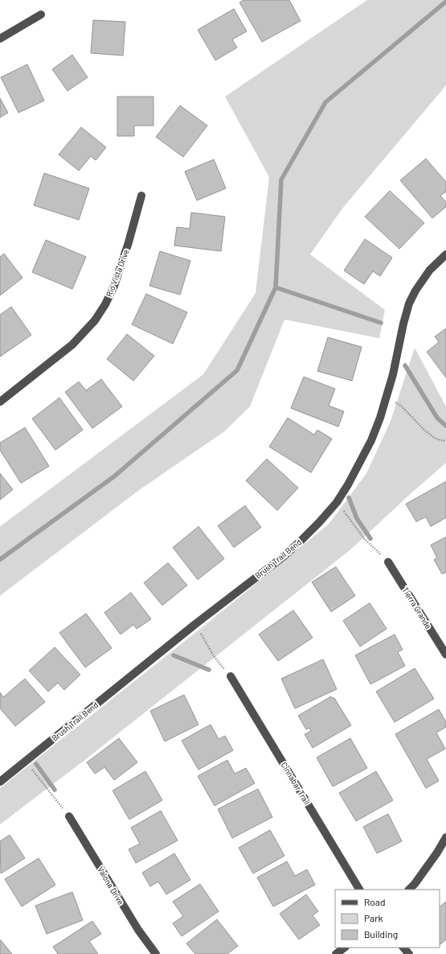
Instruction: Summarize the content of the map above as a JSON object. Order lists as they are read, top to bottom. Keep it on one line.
{"streets":{"street":["Rio Vista Drive","Brush Trail Bend","Tierra Grande","Cinnabar Trail","Valona Drive"]},"legend":["Road","Park","Building"]}
